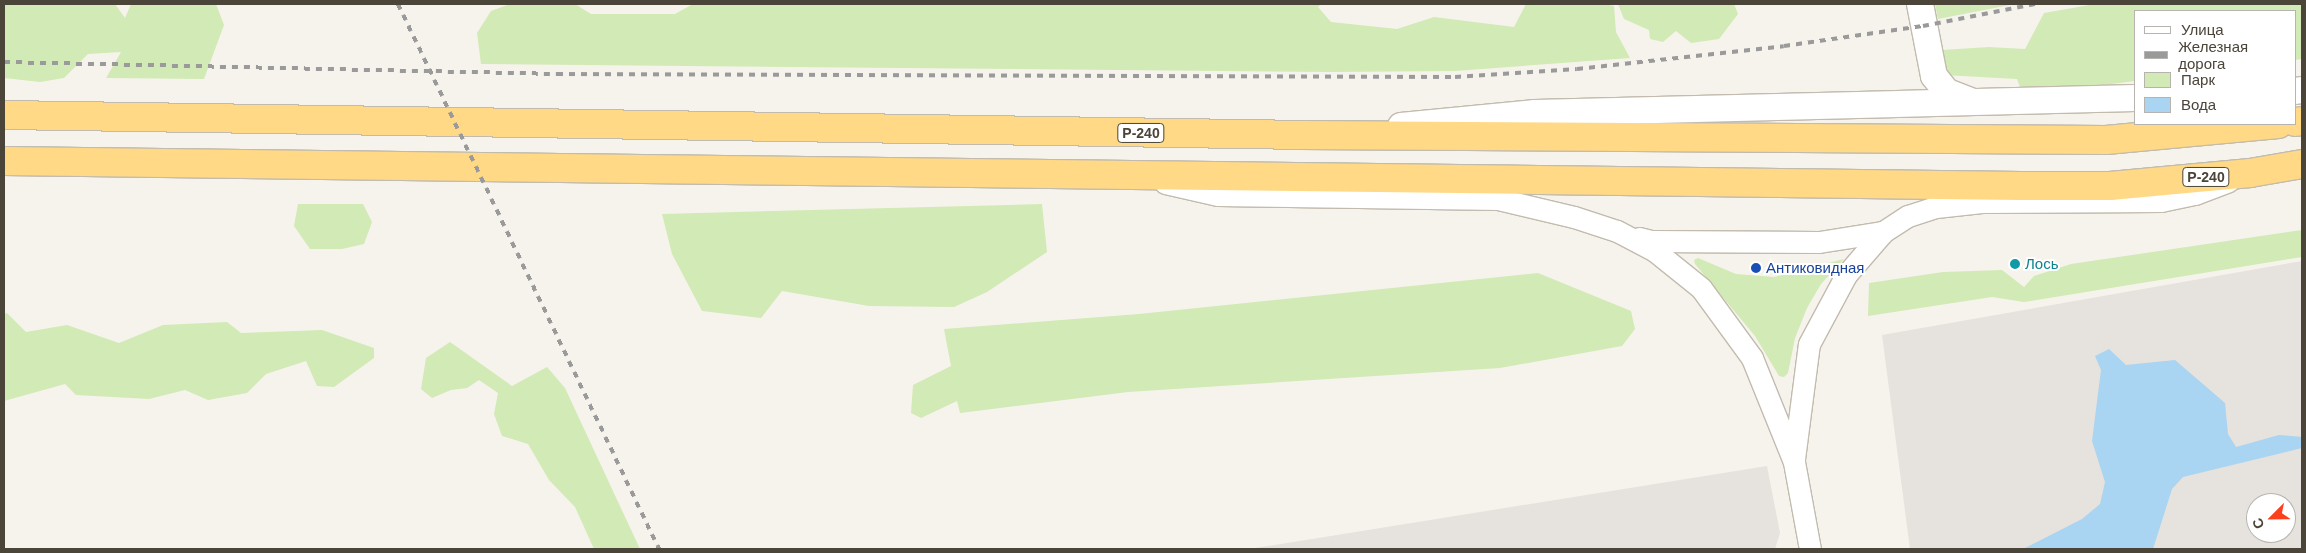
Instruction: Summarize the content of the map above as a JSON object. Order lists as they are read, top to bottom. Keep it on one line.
{"streets":{"highway":["Р-240"]},"places":["Лось","Антиковидная"],"legend":["Улица","Железная дорога","Парк","Вода"],"north":"bottom left"}
